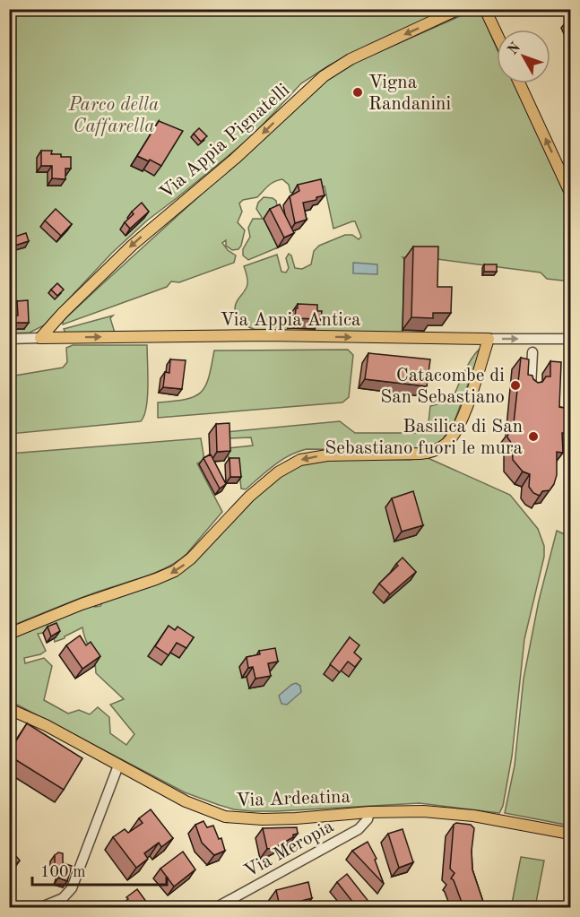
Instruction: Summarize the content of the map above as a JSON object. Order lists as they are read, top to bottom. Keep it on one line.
{"streets":{"main road":["Via Appia Pignatelli","Via Appia Antica","Via Ardeatina"],"street":["Via Meropia"]},"crossings":[["Via Appia Pignatelli","Via Appia Antica"],["Via Ardeatina","Via Meropia"]],"one_way":["Via Appia Pignatelli","Via Appia Antica"],"parks":["Parco della Caffarella"],"places":["Vigna Randanini","Catacombe di San Sebastiano","Basilica di San Sebastiano fuori le mura"],"scale_bar":"100 m","north":"top left"}
